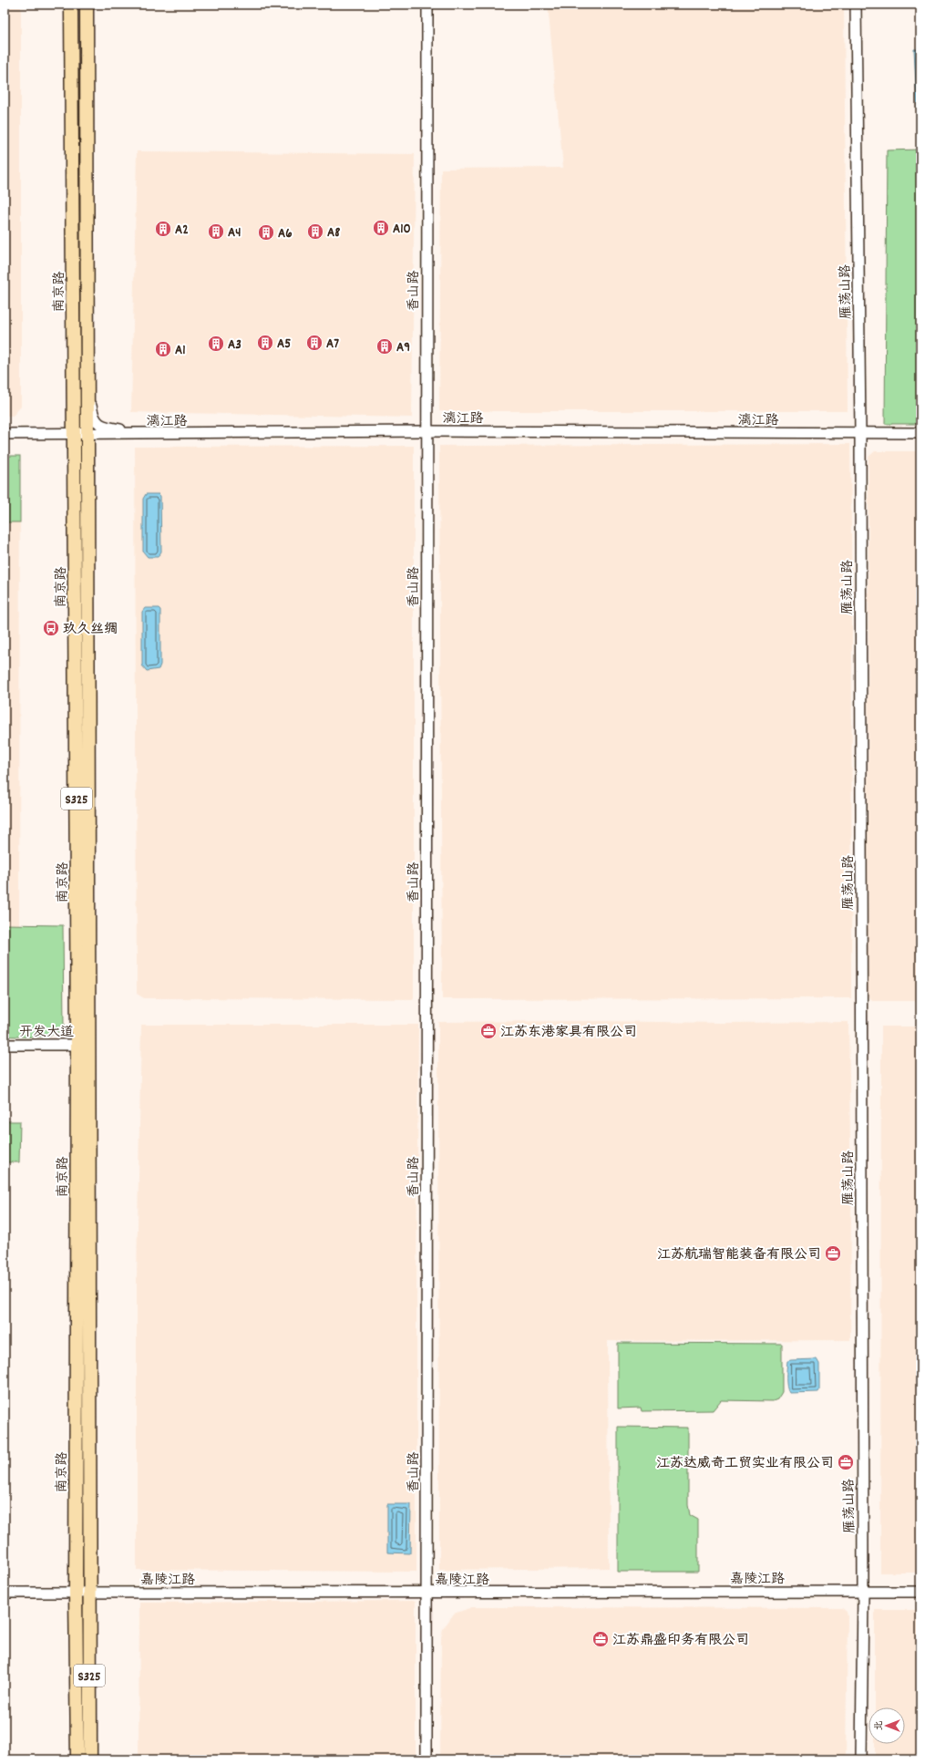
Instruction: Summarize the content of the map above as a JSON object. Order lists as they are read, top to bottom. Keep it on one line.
{"streets":{"main road":["南京路","S325"],"street":["香山路","雁荡山路","漓江路","开发大道","嘉陵江路"]},"crossings":[["香山路","漓江路"],["香山路","嘉陵江路"],["南京路","漓江路"],["南京路","开发大道"],["南京路","嘉陵江路"],["雁荡山路","漓江路"],["雁荡山路","嘉陵江路"]],"places":{"building":["A10","A2","A4","A8","A6","A5","A7","A3","A9","A1"],"bus stop":["玖久丝绸"],"office":["江苏东港家具有限公司","江苏航瑞智能装备有限公司","江苏达威奇工贸实业有限公司","江苏鼎盛印务有限公司"]},"north":"left"}
